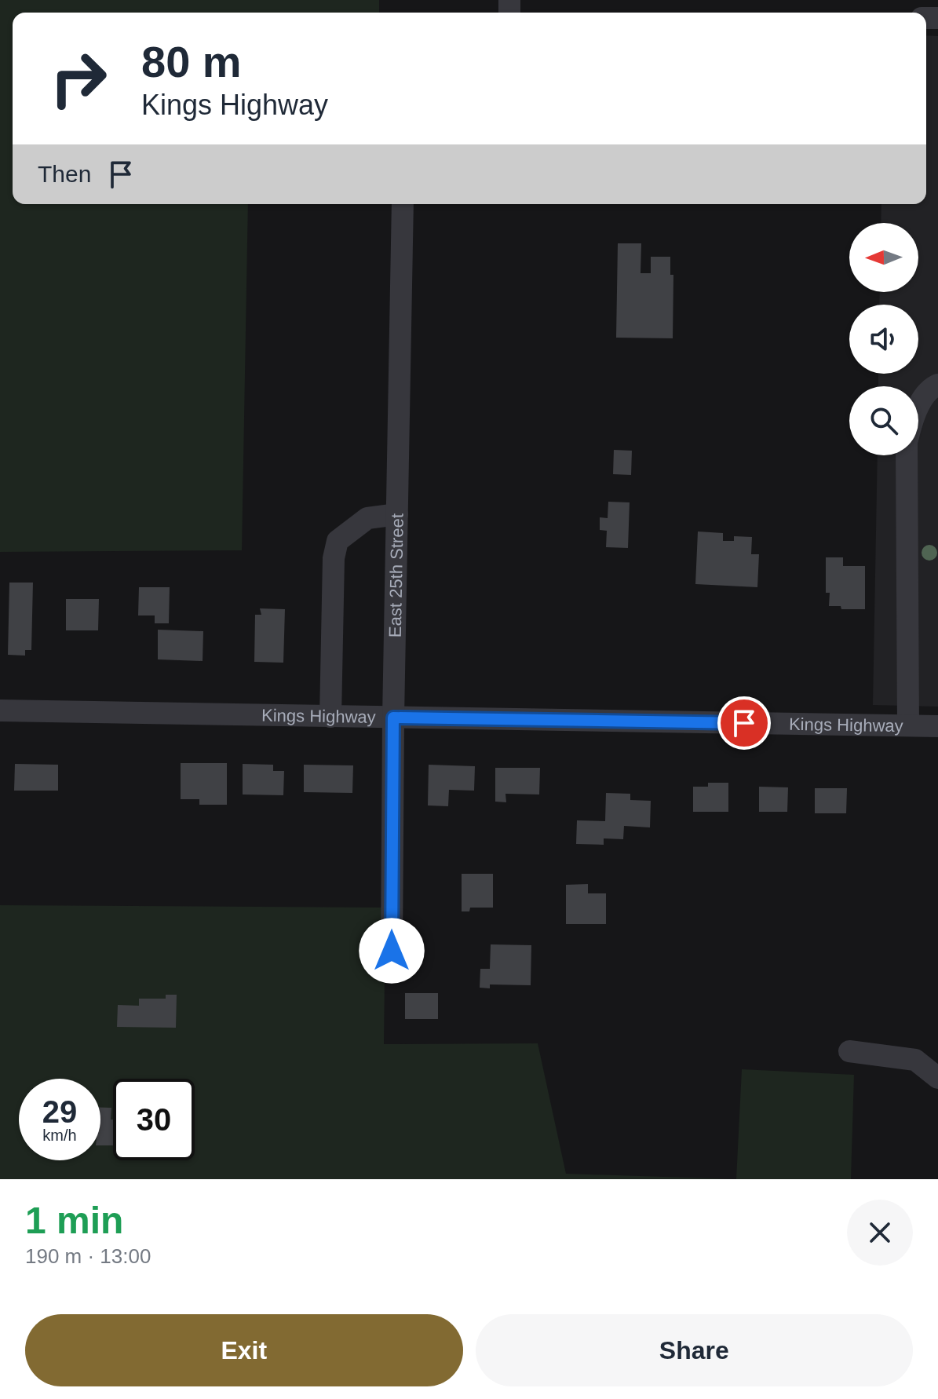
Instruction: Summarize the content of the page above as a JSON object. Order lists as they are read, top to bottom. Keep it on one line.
{"streets":{"street":["East 25th Street","Kings Highway"]},"crossings":[["East 25th Street","Kings Highway"]],"north":"left","page":{"turn":["80 m","Kings Highway"],"then":"Then","speed":"29 km/h","limit":"30","heading":["1 min","190 m · 13:00"],"buttons":["Exit","Share"]}}
